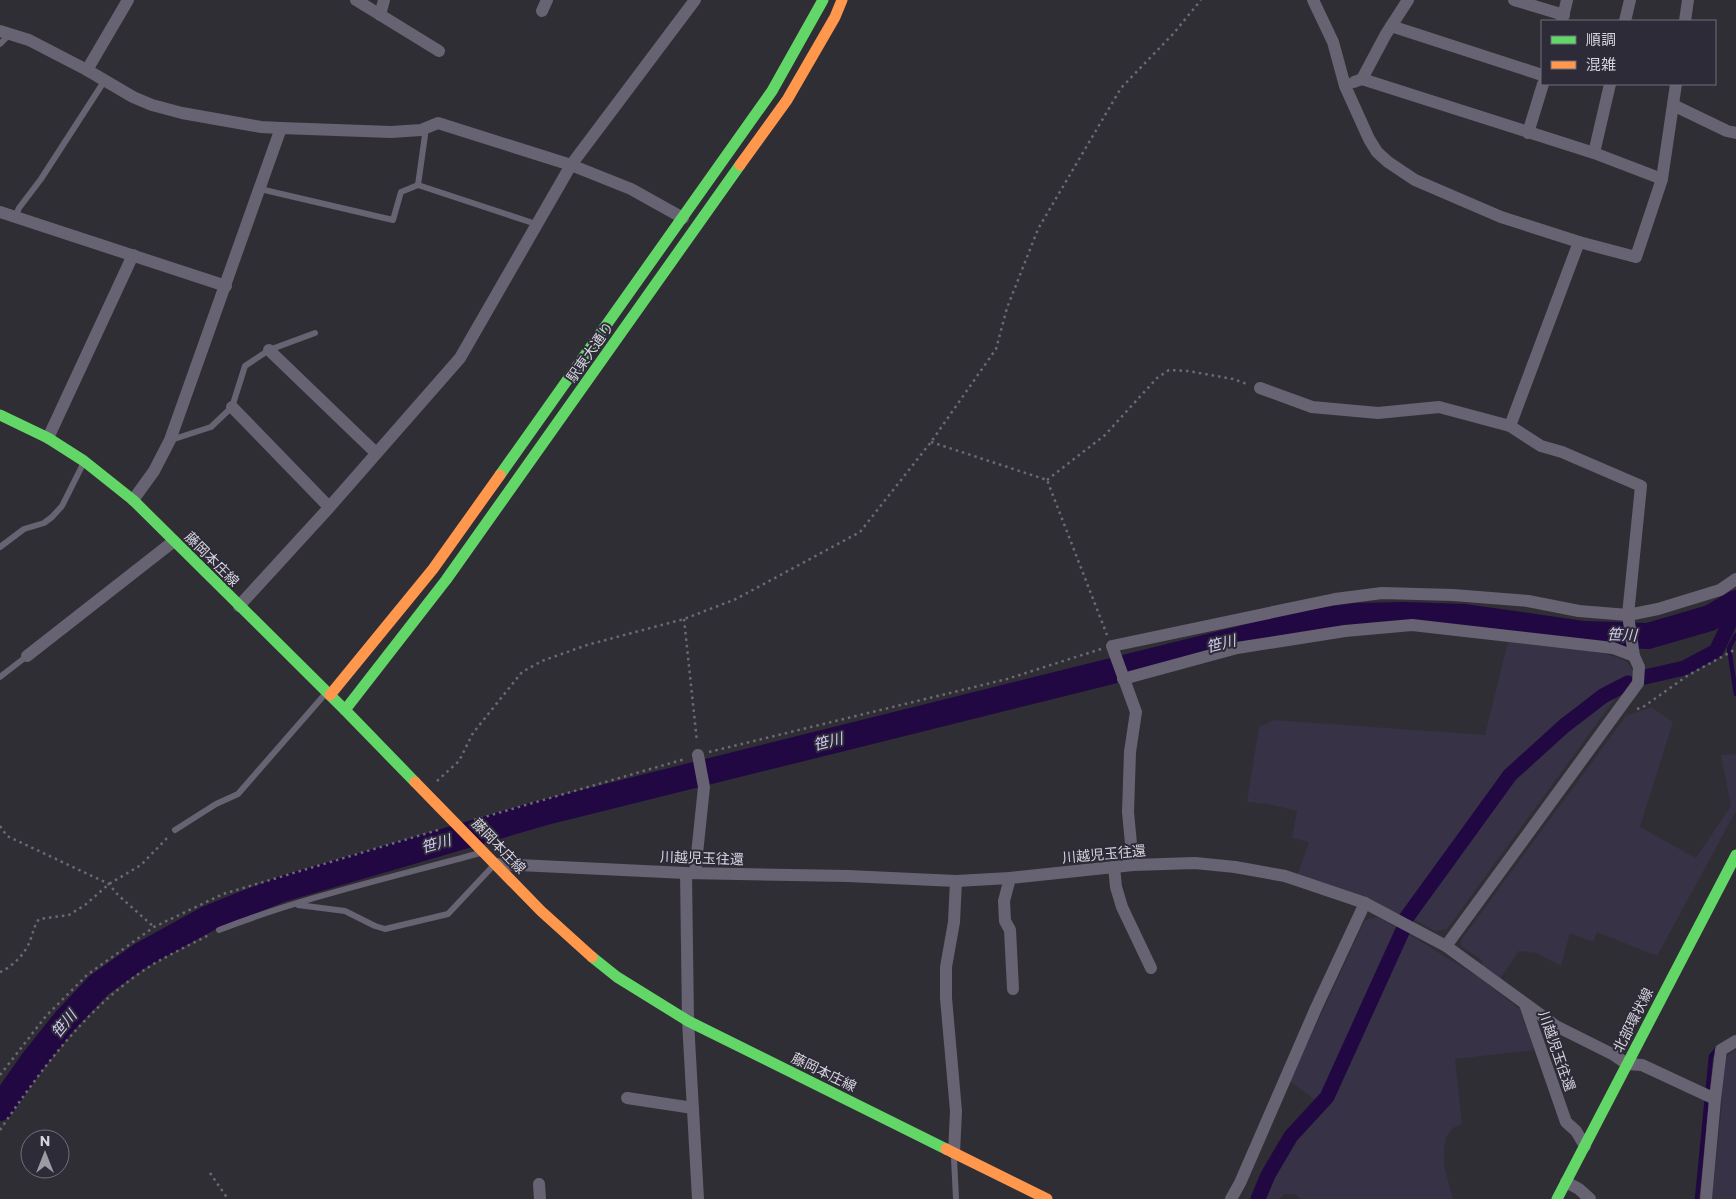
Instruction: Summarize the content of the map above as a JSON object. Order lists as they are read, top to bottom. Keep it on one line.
{"streets":{"street":["駅東大通り","藤岡本庄線","川越児玉往還","北部環状線"]},"crossings":[["駅東大通り","藤岡本庄線"],["藤岡本庄線","川越児玉往還"],["川越児玉往還","北部環状線"]],"water":["笹川"],"legend":["順調","混雑"],"north":"top"}
